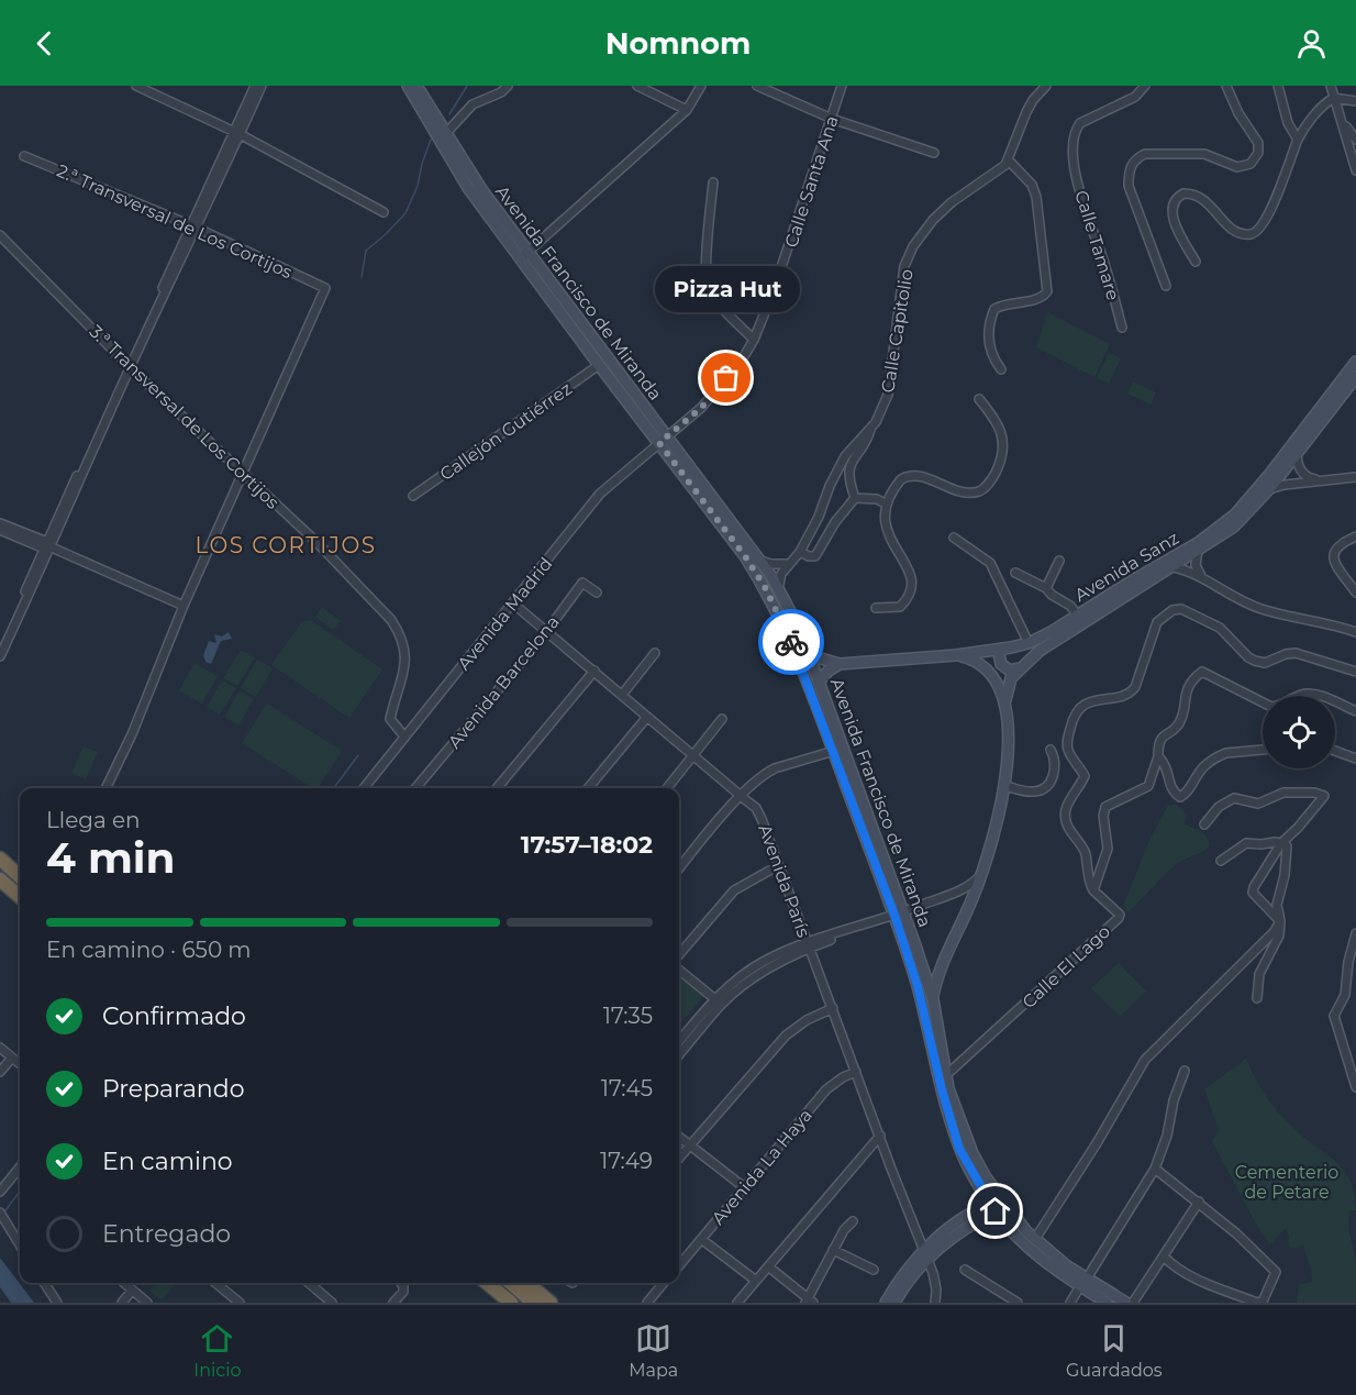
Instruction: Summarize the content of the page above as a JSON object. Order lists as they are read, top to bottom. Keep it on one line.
{"streets":{"main road":["Avenida Francisco de Miranda","Avenida Sanz"],"street":["Calle Santa Ana","2.ª Transversal de Los Cortijos","Calle Tamare","Calle Capitolio","3.ª Transversal de Los Cortijos","Callejón Gutiérrez","Avenida Madrid","Avenida Barcelona","Avenida París","Calle El Lago","Avenida La Haya"]},"crossings":[["Calle Santa Ana","Avenida Francisco de Miranda"],["Calle Santa Ana","Avenida Madrid"],["2.ª Transversal de Los Cortijos","3.ª Transversal de Los Cortijos"],["Avenida Francisco de Miranda","Calle Capitolio"],["Avenida Francisco de Miranda","Callejón Gutiérrez"],["Avenida Francisco de Miranda","Avenida Madrid"],["Avenida Francisco de Miranda","Calle El Lago"],["3.ª Transversal de Los Cortijos","Avenida Madrid"],["Avenida Madrid","Avenida París"],["Avenida Barcelona","Avenida París"],["Avenida París","Avenida La Haya"]],"districts":["LOS CORTIJOS"],"parks":["Cementerio de Petare"],"places":["Pizza Hut"],"page":{"header":"Nomnom","bubble":"Pizza Hut","heading":["4 min","Llega en","17:57–18:02"],"bar":"En camino · 650 m","list":[["Confirmado","17:35"],["Preparando","17:45"],["En camino","17:49"],"Entregado"],"tabs":["Inicio","Mapa","Guardados"]}}
